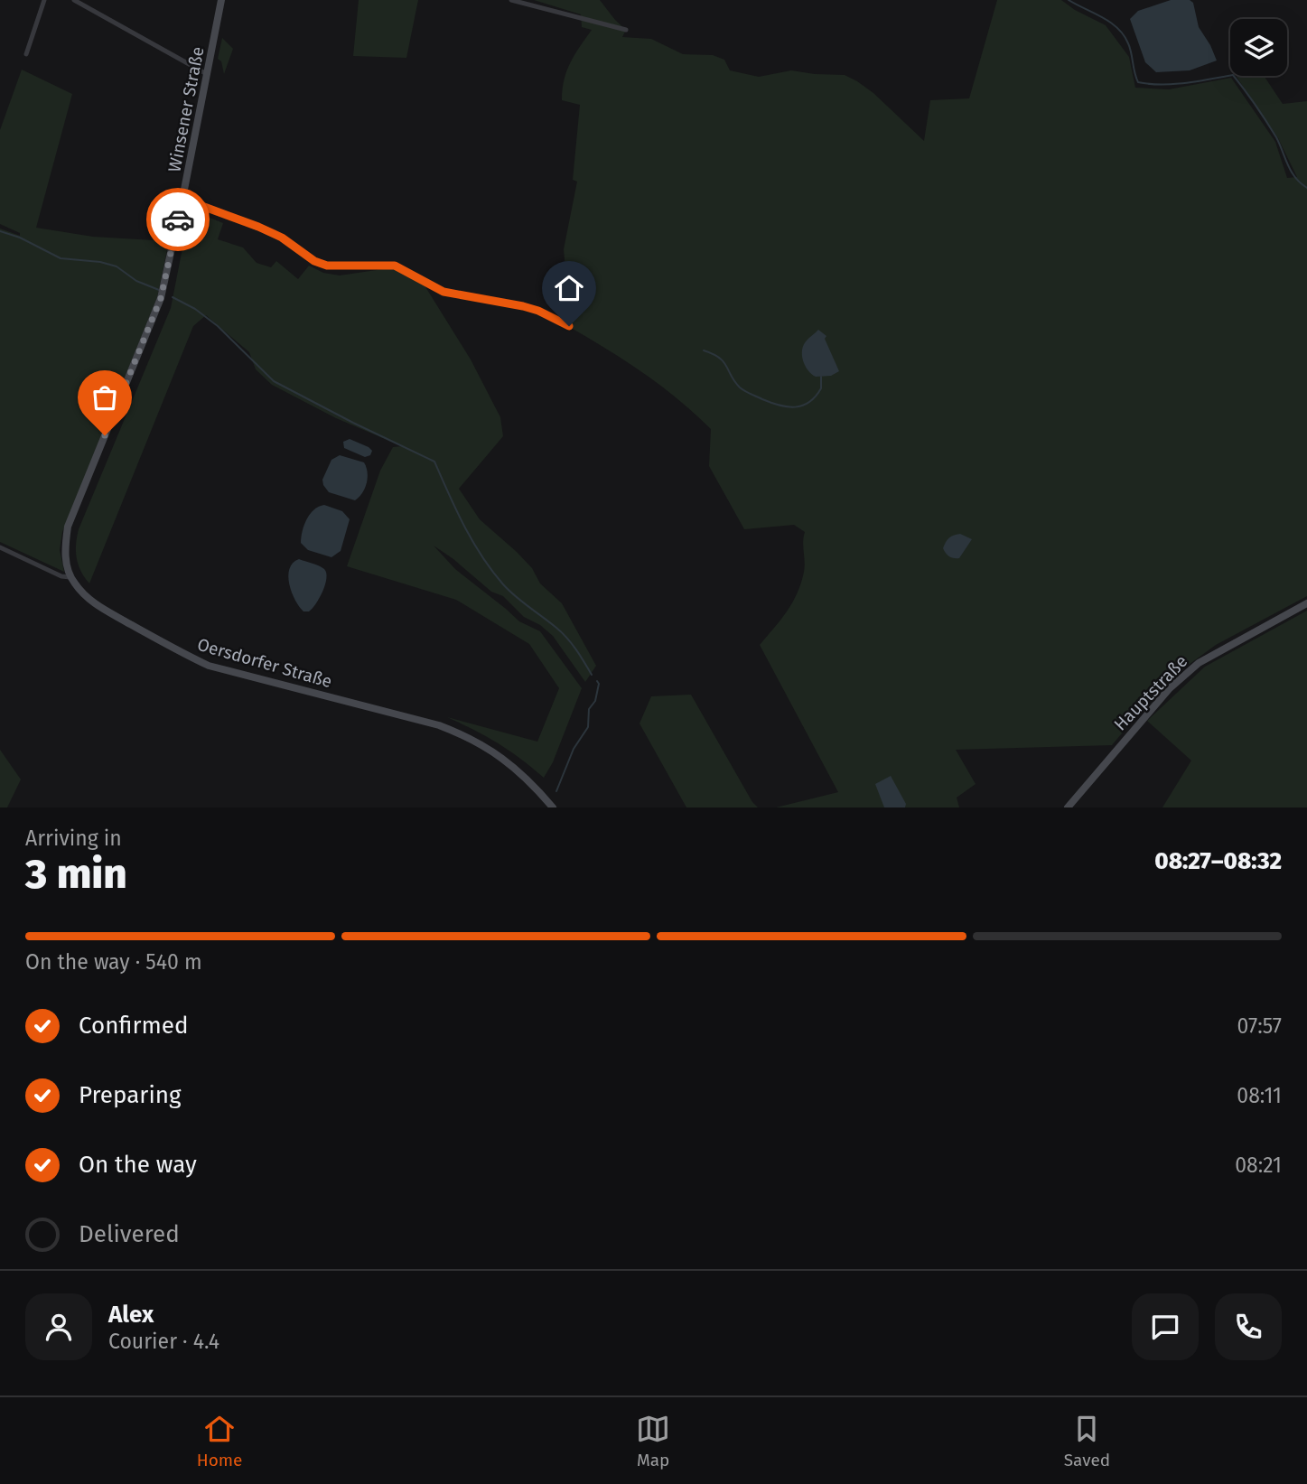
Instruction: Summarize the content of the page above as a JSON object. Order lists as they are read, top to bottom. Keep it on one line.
{"streets":{"street":["Winsener Straße","Oersdorfer Straße","Hauptstraße"]},"crossings":[["Winsener Straße","Oersdorfer Straße"]],"page":{"heading":["3 min","Arriving in","08:27–08:32"],"panel":["Alex","Courier · 4.4"],"bar":"On the way · 540 m","list":[["Confirmed","07:57"],["Preparing","08:11"],["On the way","08:21"],"Delivered"],"tabs":["Home","Map","Saved"]}}
